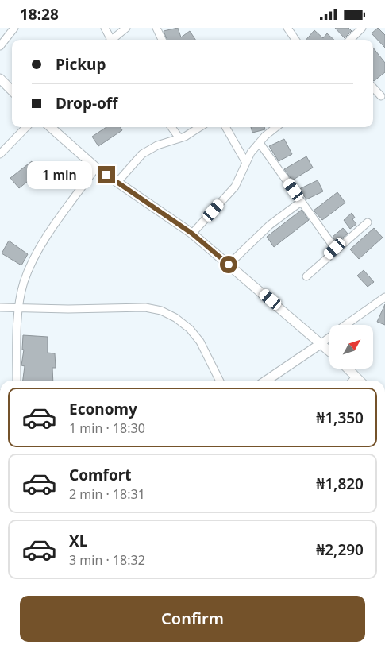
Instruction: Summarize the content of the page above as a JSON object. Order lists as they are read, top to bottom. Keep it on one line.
{"north":"top right","page":{"status":"18:28","banner":["Pickup","Drop-off"],"bubble":"1 min","list":[{"name":"Economy","note":"1 min · 18:30","value":"₦1,350"},{"name":"Comfort","note":"2 min · 18:31","value":"₦1,820"},{"name":"XL","note":"3 min · 18:32","value":"₦2,290"}],"buttons":"Confirm"}}
